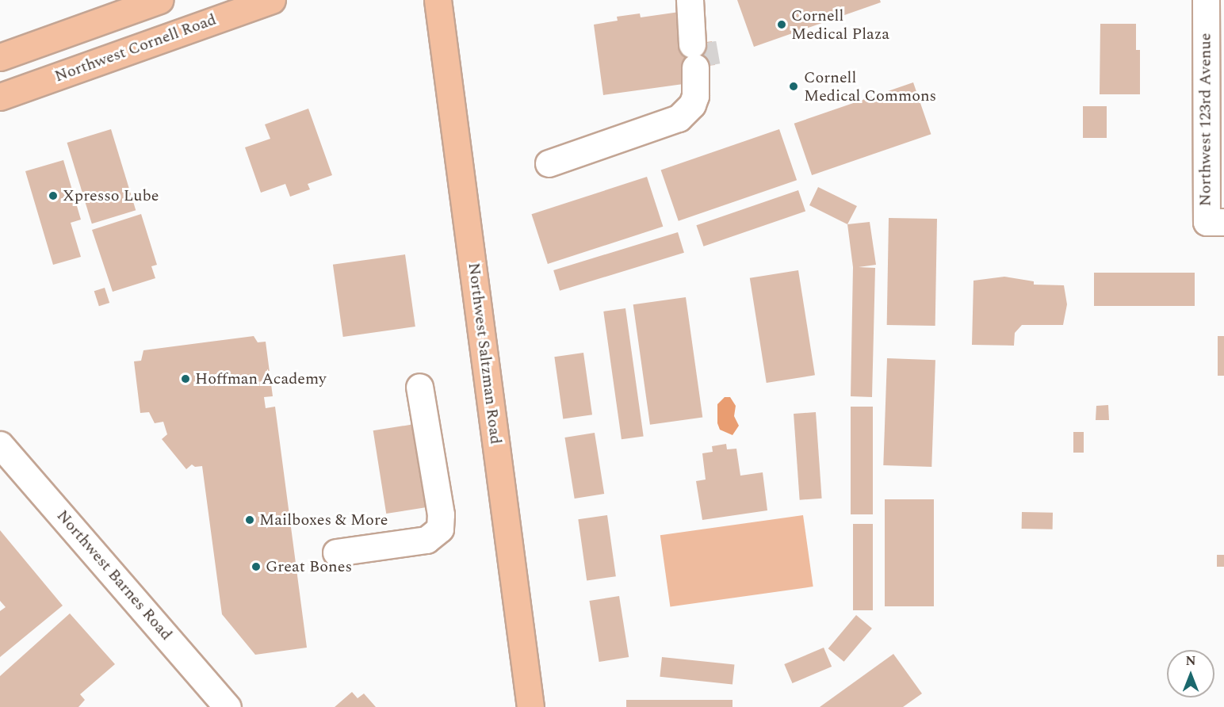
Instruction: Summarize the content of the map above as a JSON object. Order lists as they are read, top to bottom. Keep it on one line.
{"streets":{"main road":["Northwest Cornell Road","Northwest Saltzman Road"],"street":["Northwest 123rd Avenue","Northwest Barnes Road"]},"places":["Cornell Medical Plaza","Cornell Medical Commons","Xpresso Lube","Hoffman Academy","Mailboxes & More","Great Bones"],"north":"top"}
